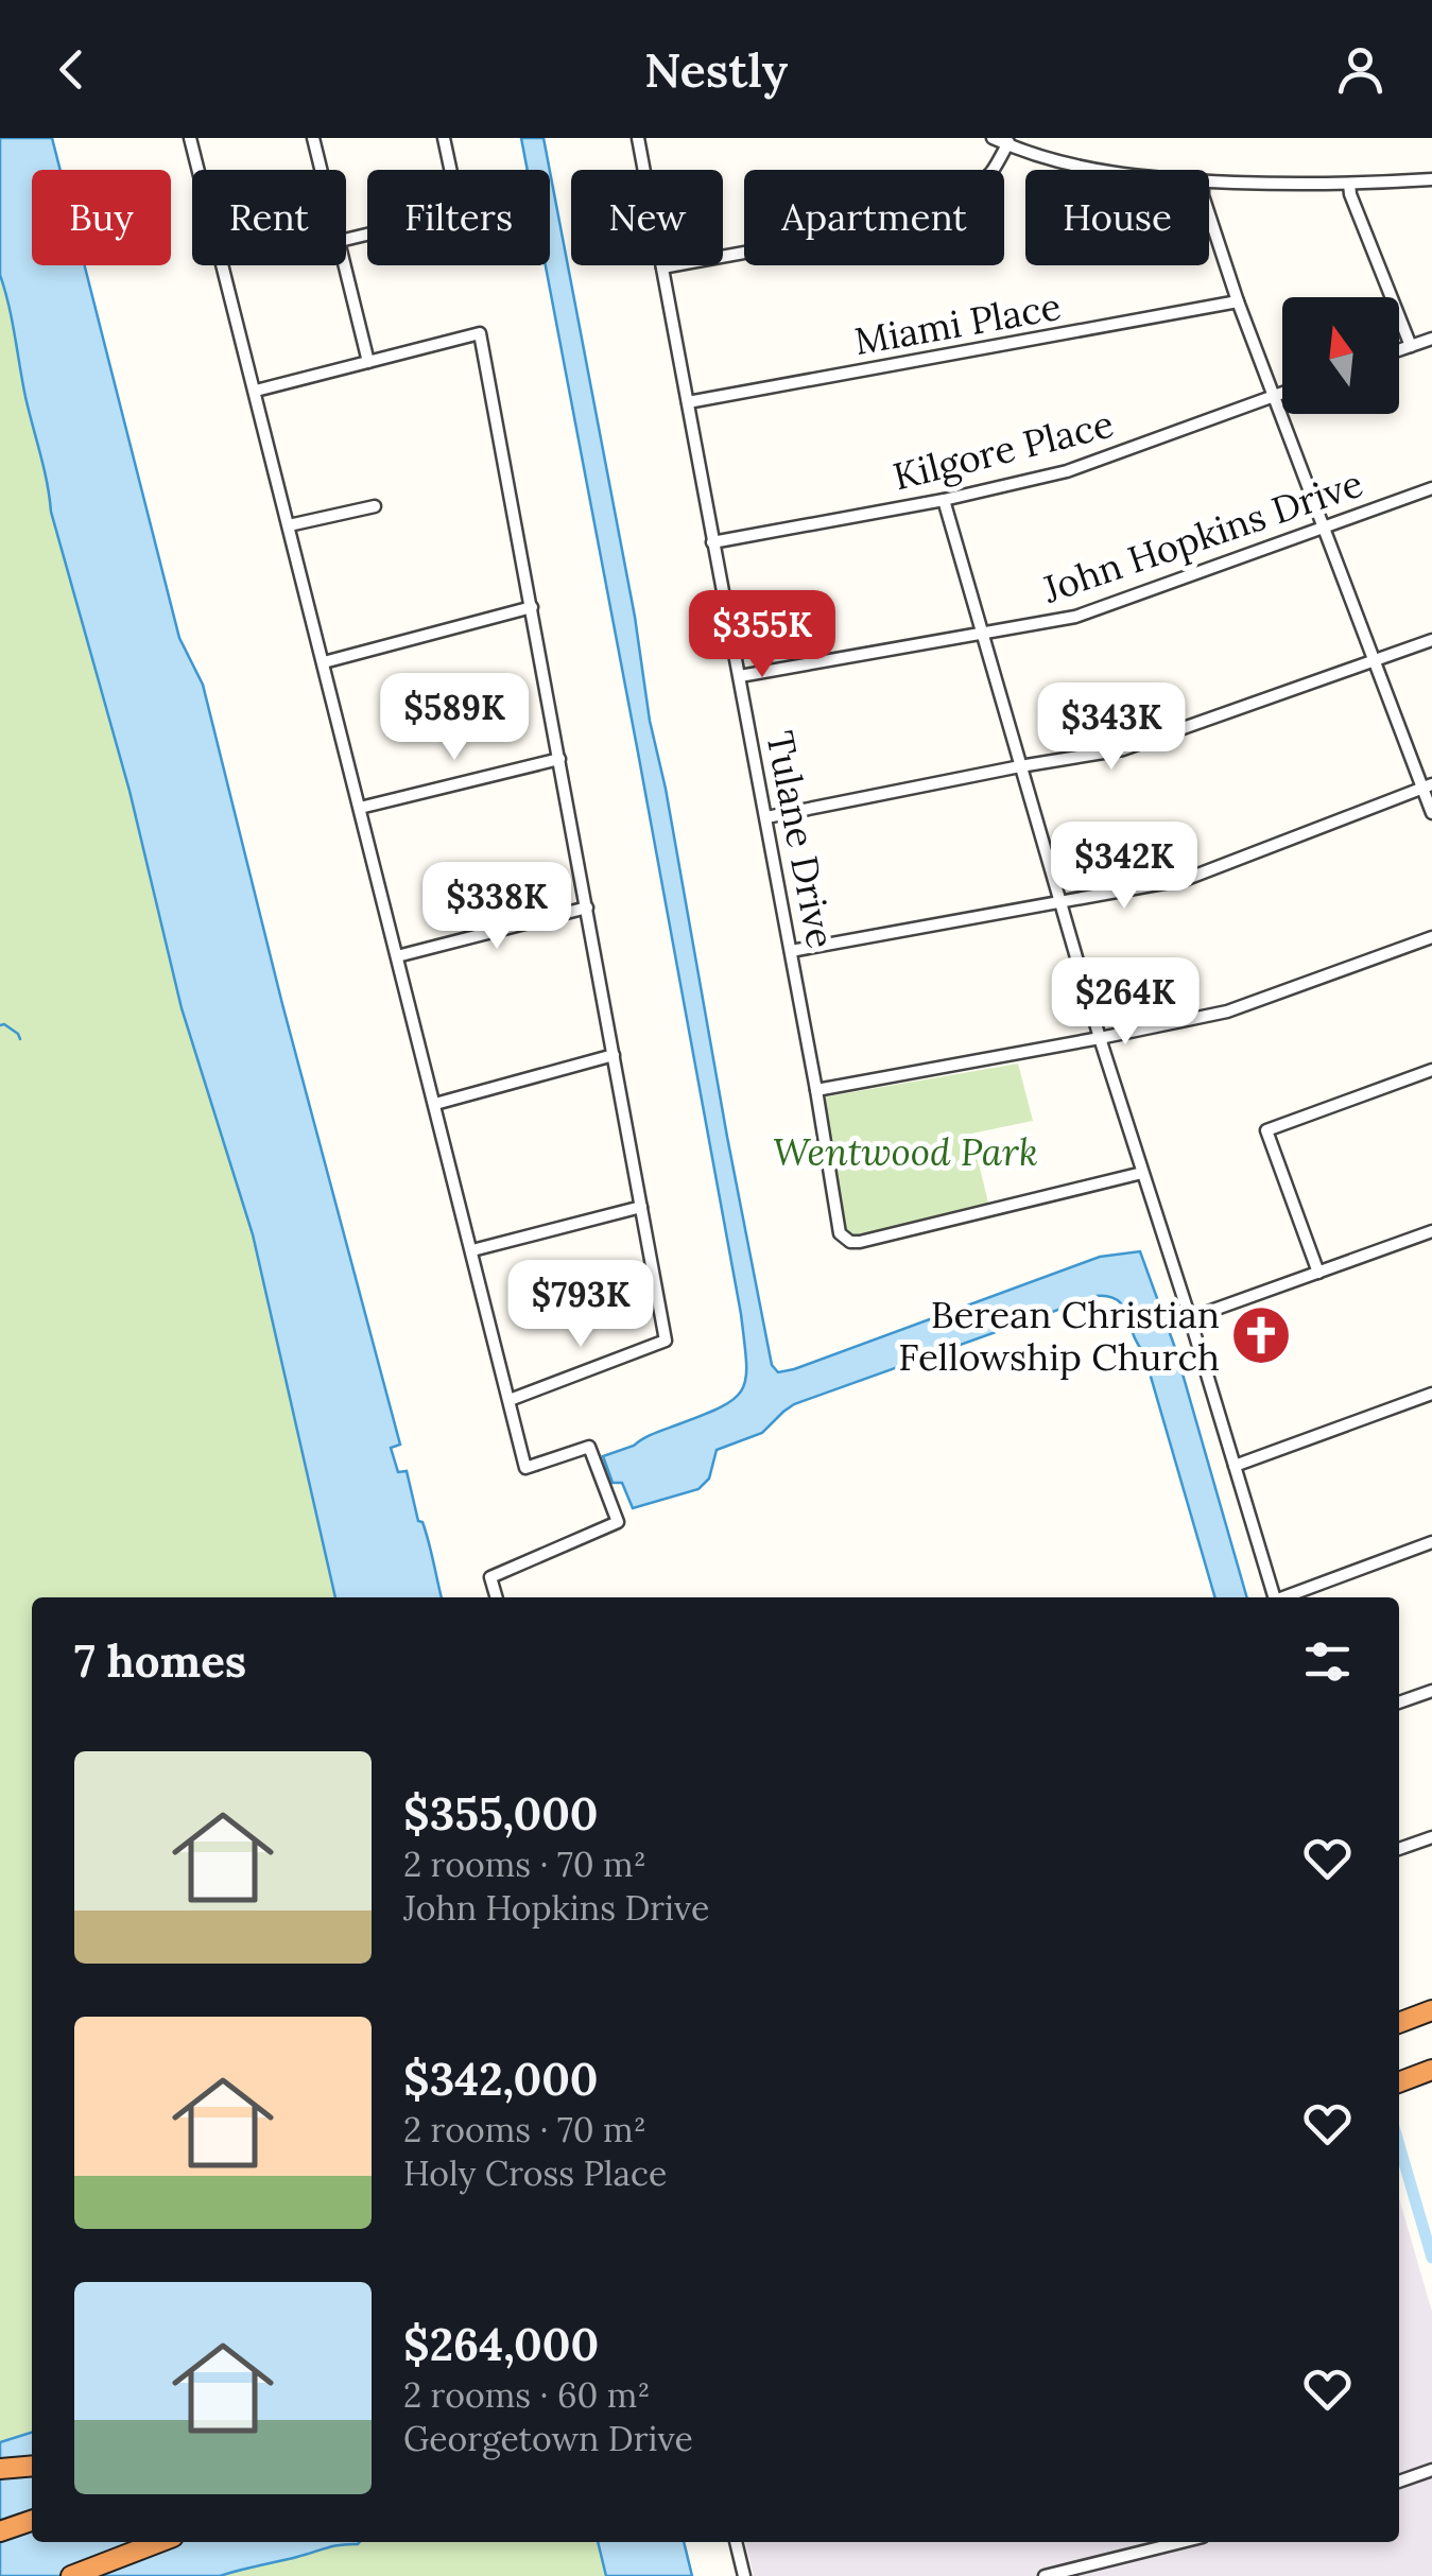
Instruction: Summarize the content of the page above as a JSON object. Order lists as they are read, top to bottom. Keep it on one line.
{"streets":{"street":["Miami Place","Kilgore Place","John Hopkins Drive","Tulane Drive"]},"crossings":[["Miami Place","Tulane Drive"],["Kilgore Place","Tulane Drive"],["John Hopkins Drive","Tulane Drive"]],"parks":["Wentwood Park"],"places":{"church":["Berean Christian Fellowship Church"]},"north":"top","page":{"header":"Nestly","chip":["Buy","Rent","Filters","New","Apartment","House"],"price":["$355K","$589K","$343K","$342K","$338K","$264K","$793K"],"heading":"7 homes","list":[{"name":"$355,000","note":"2 rooms · 70 m² · John Hopkins Drive"},{"name":"$342,000","note":"2 rooms · 70 m² · Holy Cross Place"},{"name":"$264,000","note":"2 rooms · 60 m² · Georgetown Drive"}]}}
